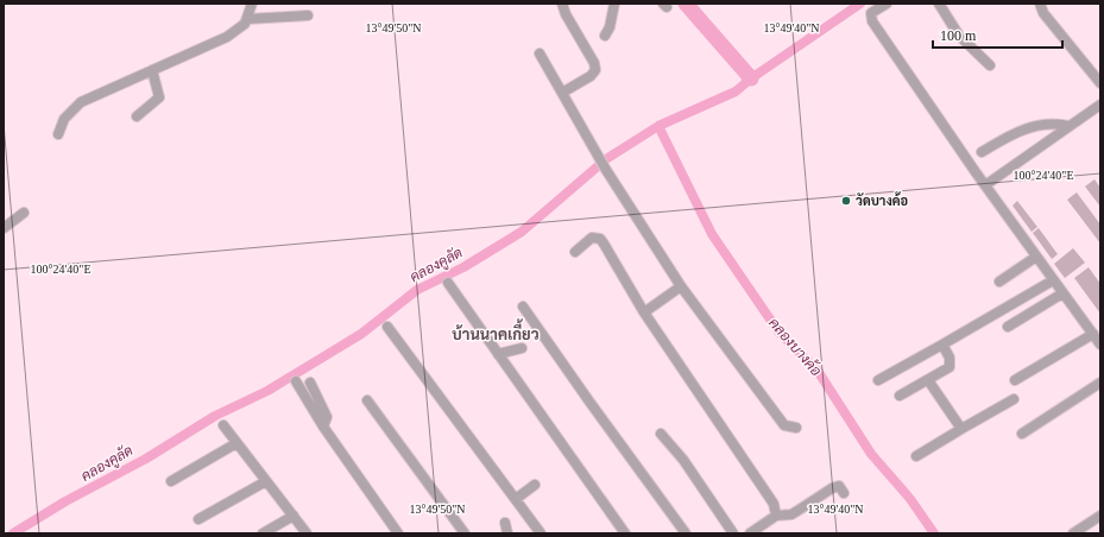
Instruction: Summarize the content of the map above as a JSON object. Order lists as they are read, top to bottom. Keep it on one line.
{"districts":["บ้านนาคเกี้ยว"],"water":["คลองคูลัด","คลองบางค้อ"],"places":["วัดบางค้อ"],"scale_bar":"100 m","coordinates":["13°49'50\"N","13°49'40\"N","100°24'40\"E"]}
